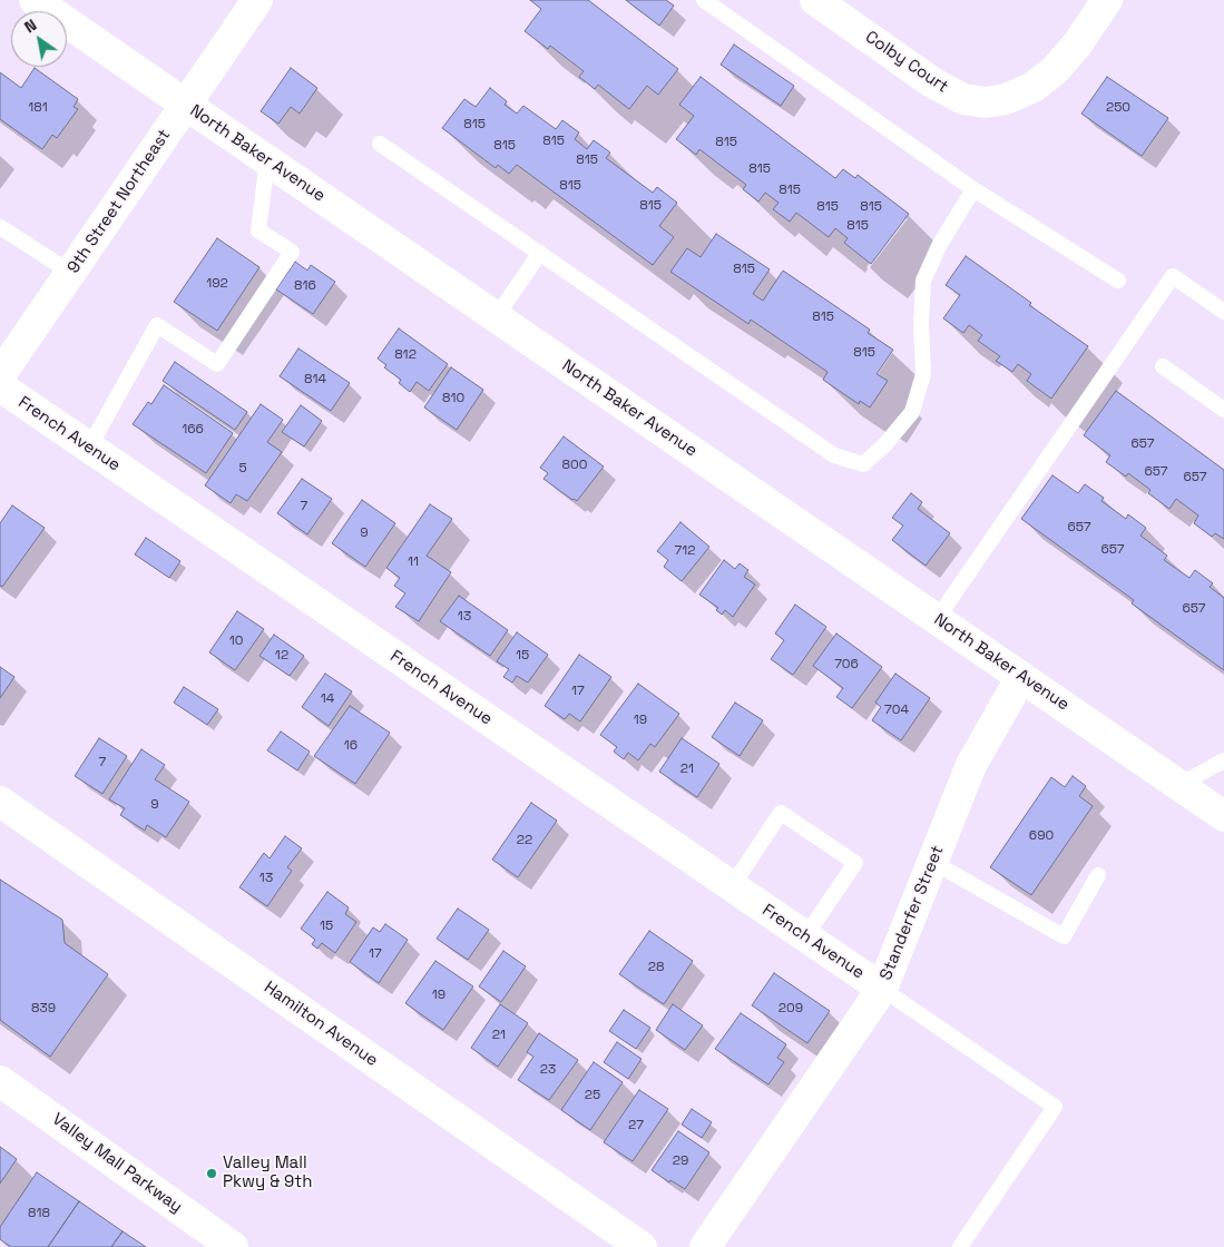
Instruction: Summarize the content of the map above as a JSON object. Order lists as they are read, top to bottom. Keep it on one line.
{"streets":{"street":["Colby Court","North Baker Avenue","9th Street Northeast","French Avenue","Standerfer Street","Hamilton Avenue","Valley Mall Parkway"]},"crossings":[["North Baker Avenue","9th Street Northeast"],["North Baker Avenue","Standerfer Street"],["French Avenue","Standerfer Street"]],"places":["Valley Mall Pkwy & 9th"],"house_numbers":["181","250","815","815","815","815","815","815","815","815","815","815","815","815","815","192","816","815","815","812","814","810","166","657","800","5","657","657","7","657","9","657","712","11","657","13","10","12","15","706","17","14","704","19","16","7","21","9","690","22","13","15","17","28","19","839","209","21","23","25","27","29","818"],"north":"top left"}
